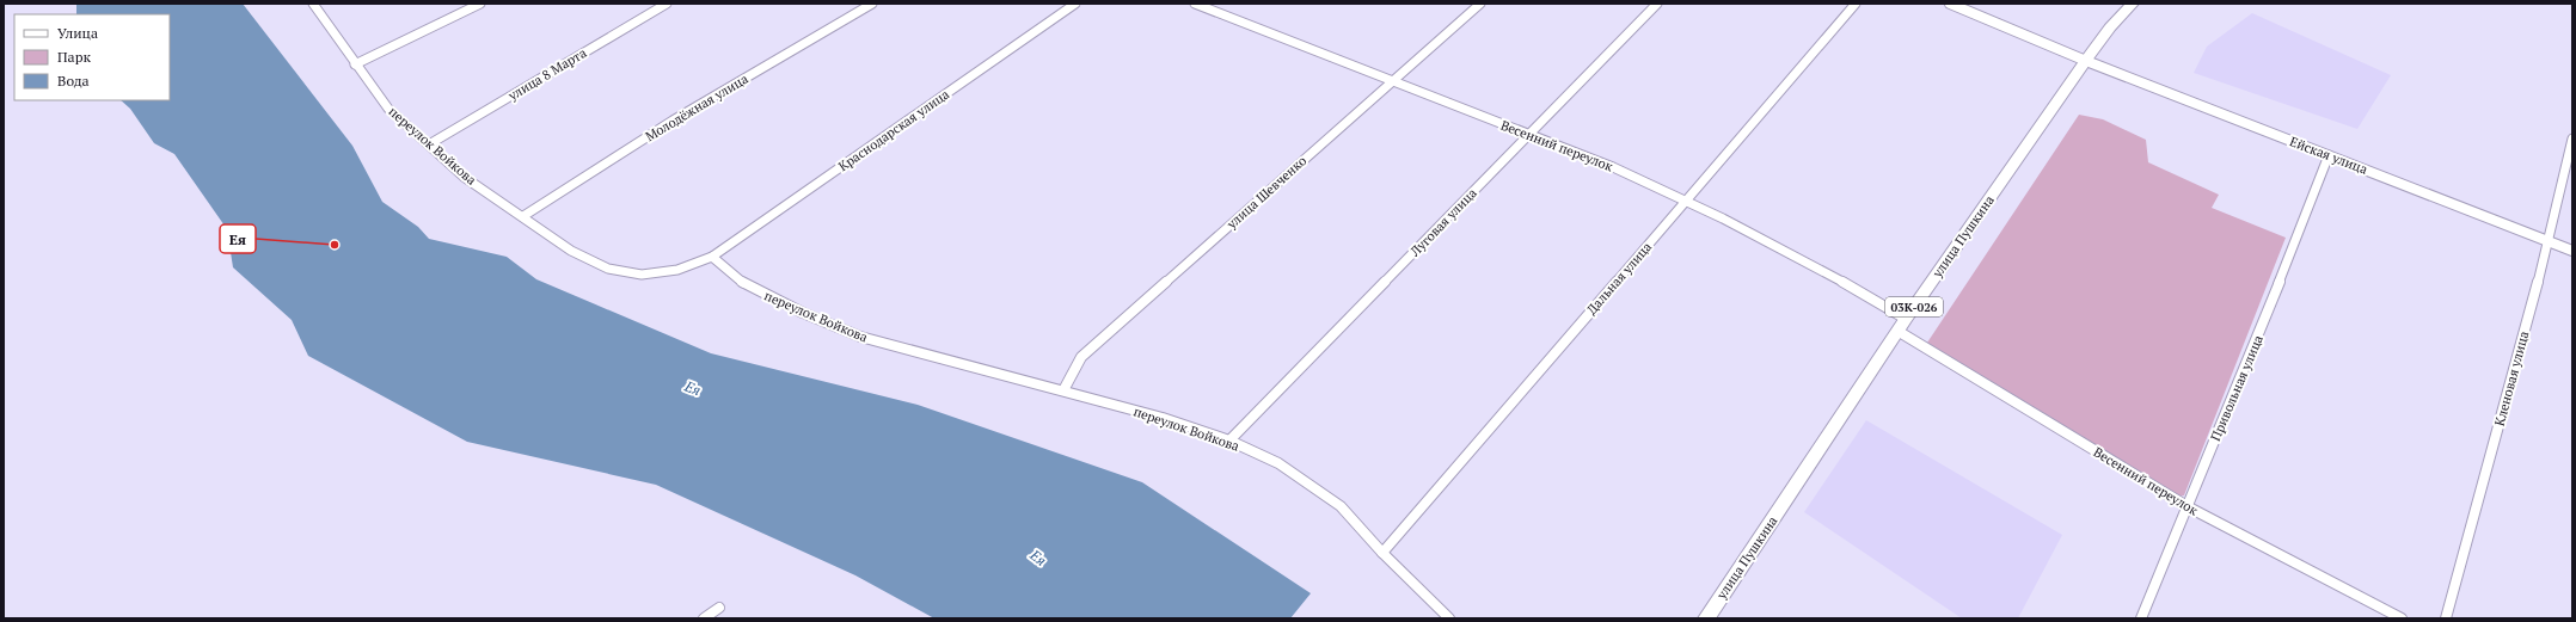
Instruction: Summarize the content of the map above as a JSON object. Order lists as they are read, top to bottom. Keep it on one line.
{"streets":{"main road":["улица Пушкина","03К-026"],"street":["улица 8 Марта","Молодёжная улица","Краснодарская улица","переулок Войкова","Весенний переулок","Ейская улица","улица Шевченко","Луговая улица","Дальная улица","Кленовая улица","Привольная улица"]},"crossings":[["улица 8 Марта","переулок Войкова"],["Молодёжная улица","переулок Войкова"],["Краснодарская улица","переулок Войкова"],["переулок Войкова","улица Шевченко"],["переулок Войкова","Луговая улица"],["переулок Войкова","Дальная улица"],["Весенний переулок","улица Шевченко"],["Весенний переулок","Луговая улица"],["Весенний переулок","улица Пушкина"],["Весенний переулок","Дальная улица"],["Весенний переулок","Привольная улица"],["Ейская улица","улица Пушкина"],["Ейская улица","Кленовая улица"],["Ейская улица","Привольная улица"]],"water":["Ея"],"places":["Ея"],"legend":["Улица","Парк","Вода"]}
